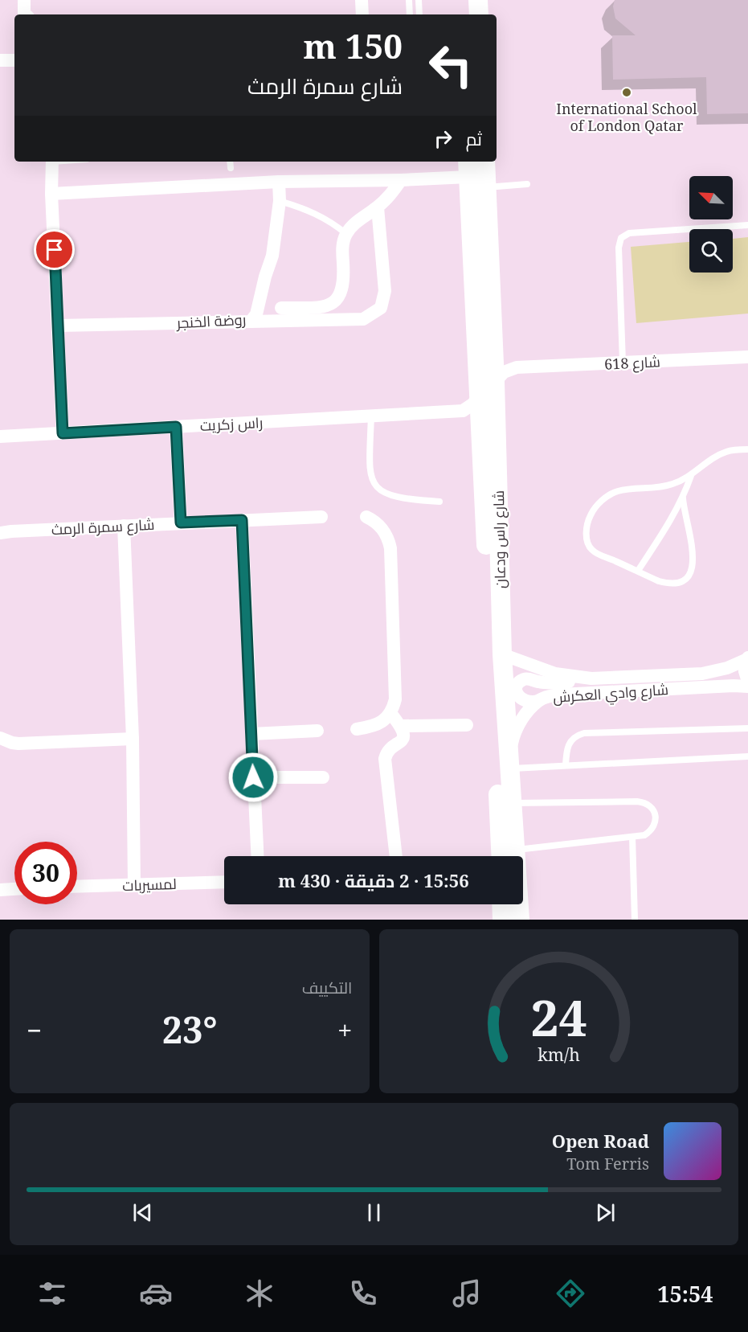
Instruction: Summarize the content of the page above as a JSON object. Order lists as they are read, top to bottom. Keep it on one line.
{"streets":{"street":["روضة الخنجر","شارع 618","راس زكريت","شارع سمرة الرمث","شارع راس ودعان","شارع وادي العكرش","لمسيربات"]},"crossings":[["شارع راس ودعان","شارع وادي العكرش"]],"places":["International School of London Qatar"],"north":"top left","page":{"turn":["150 m","شارع سمرة الرمث"],"then":"ثم","limit":"30","trip":"15:56 · 2 دقيقة · 430 m","tile":"التكييف","heat":["−","23°","+"],"song":["Open Road","Tom Ferris"],"tabs":"15:54","gauge":["24","km/h"]}}
